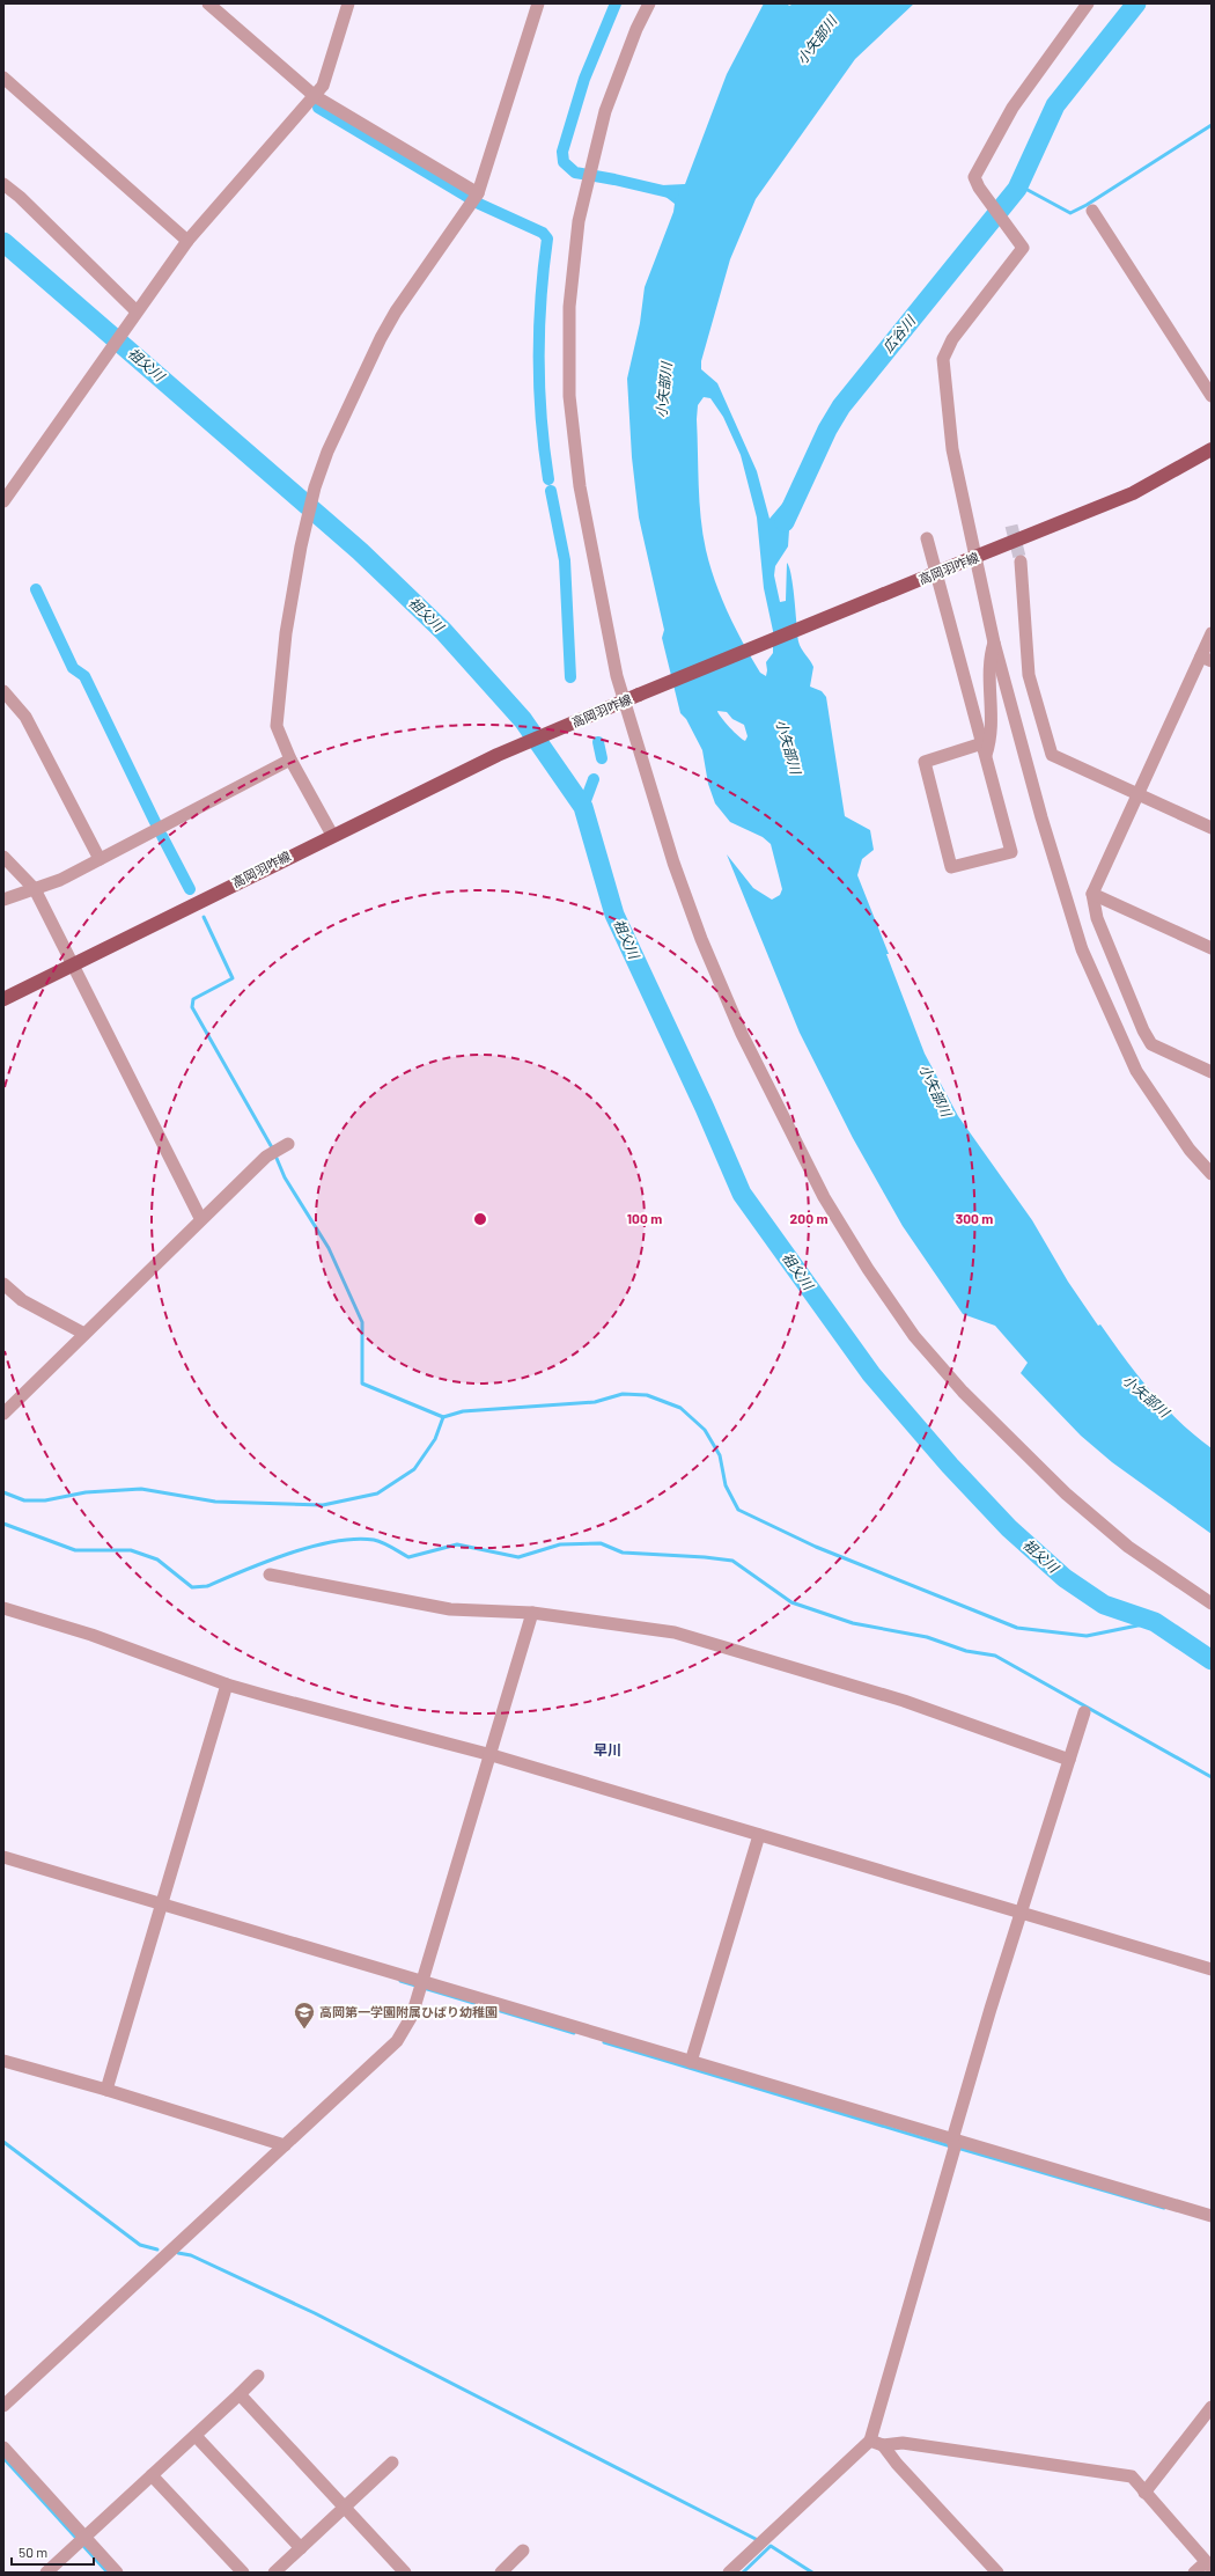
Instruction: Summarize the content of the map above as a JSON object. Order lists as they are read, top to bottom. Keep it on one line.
{"streets":{"main road":["高岡羽咋線"]},"districts":["早川"],"water":["小矢部川","広谷川","祖父川"],"places":{"school or university":["高岡第一学園附属ひばり幼稚園"]},"scale_bar":"50 m","rings":["100 m","200 m","300 m"]}
